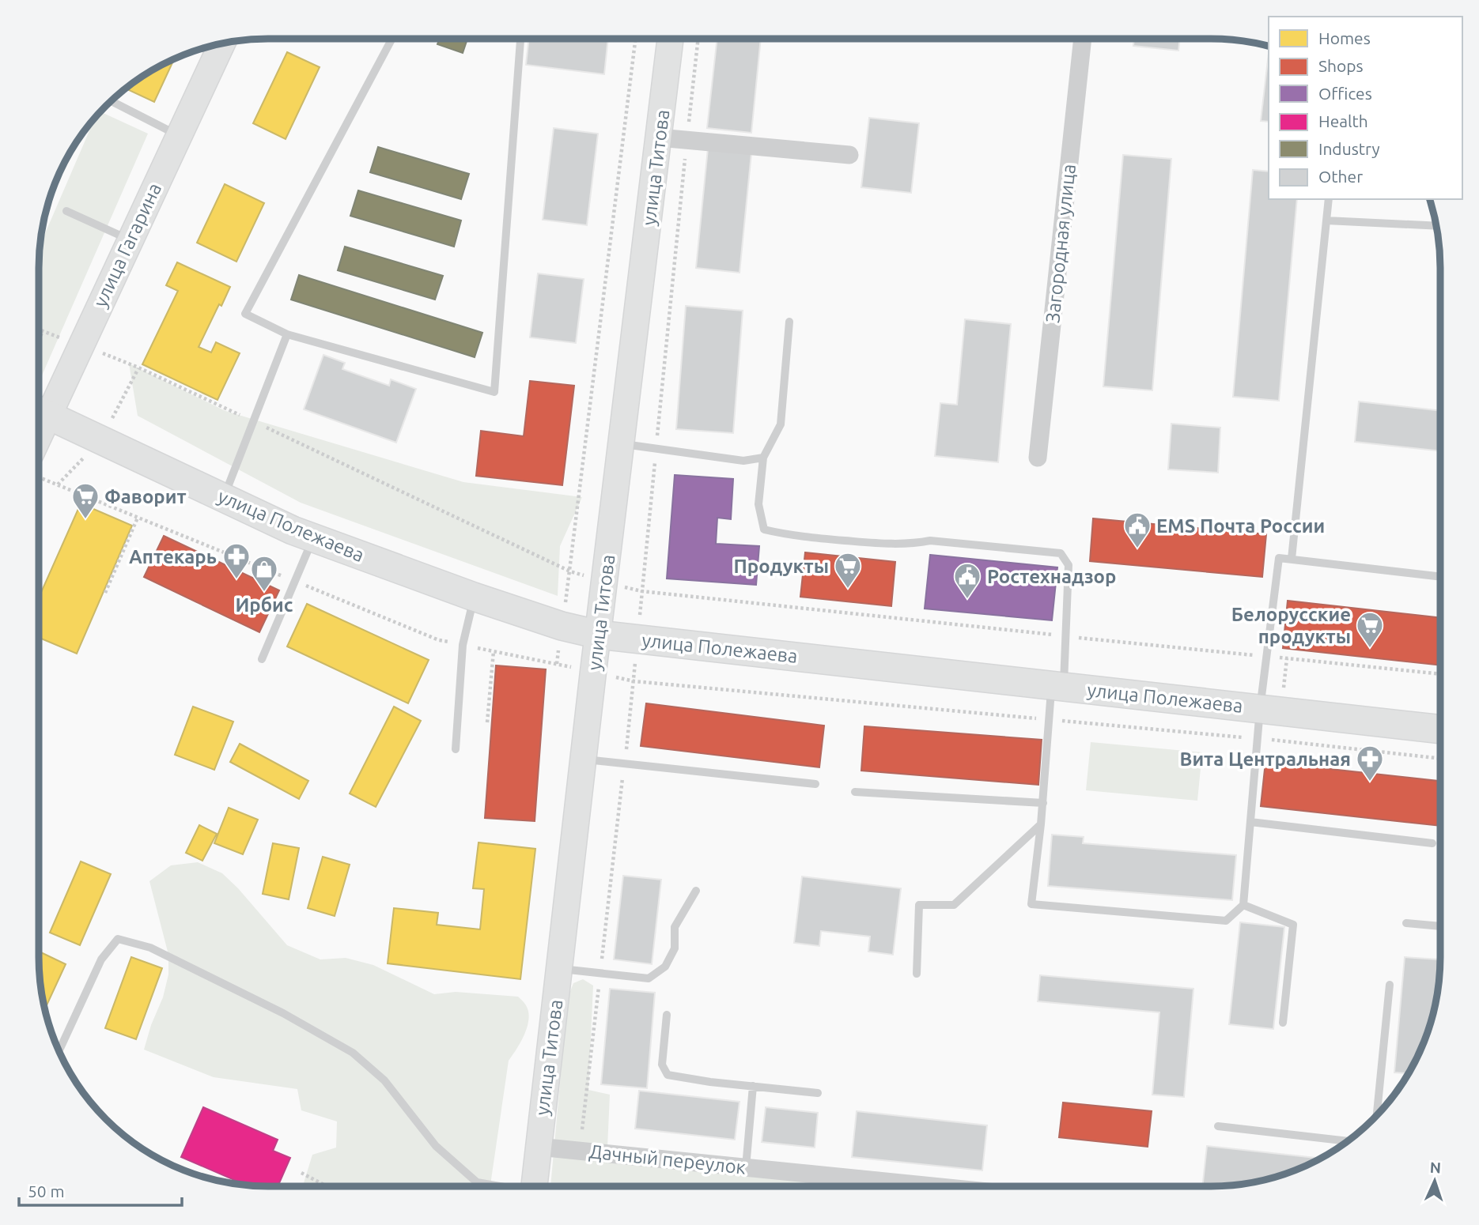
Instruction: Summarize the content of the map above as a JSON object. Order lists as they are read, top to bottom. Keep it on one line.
{"streets":{"main road":["улица Титова","улица Гагарина","улица Полежаева"],"street":["Загородная улица","Дачный переулок"]},"crossings":[["улица Титова","улица Полежаева"],["улица Титова","Дачный переулок"],["улица Гагарина","улица Полежаева"]],"places":{"supermarket":["Фаворит","Продукты","Белорусские продукты"],"public building":["EMS Почта России","Ростехнадзор"],"pharmacy":["Аптекарь","Вита Центральная"],"shop":["Ирбис"]},"legend":["Homes","Shops","Offices","Health","Industry","Other"],"scale_bar":"50 m","north":"top"}
